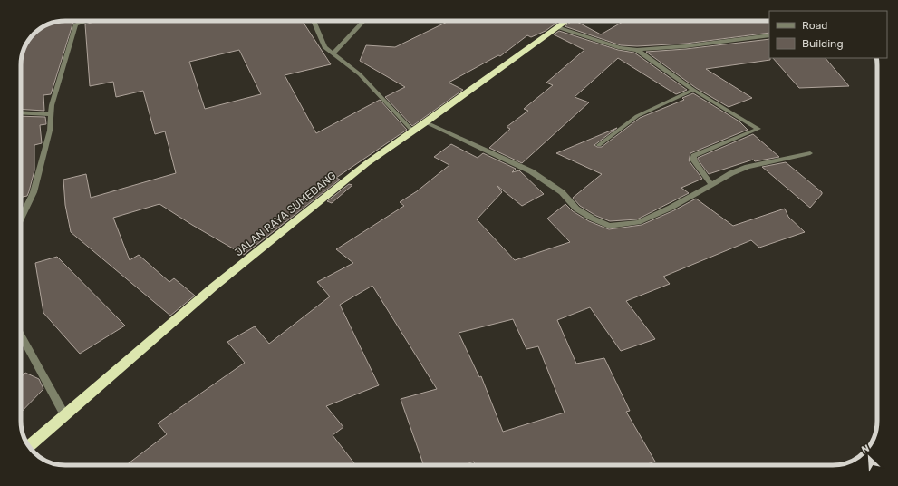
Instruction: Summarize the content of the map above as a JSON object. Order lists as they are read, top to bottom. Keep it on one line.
{"streets":{"highway":["JALAN RAYA SUMEDANG"]},"legend":["Road","Building"],"north":"top left"}
